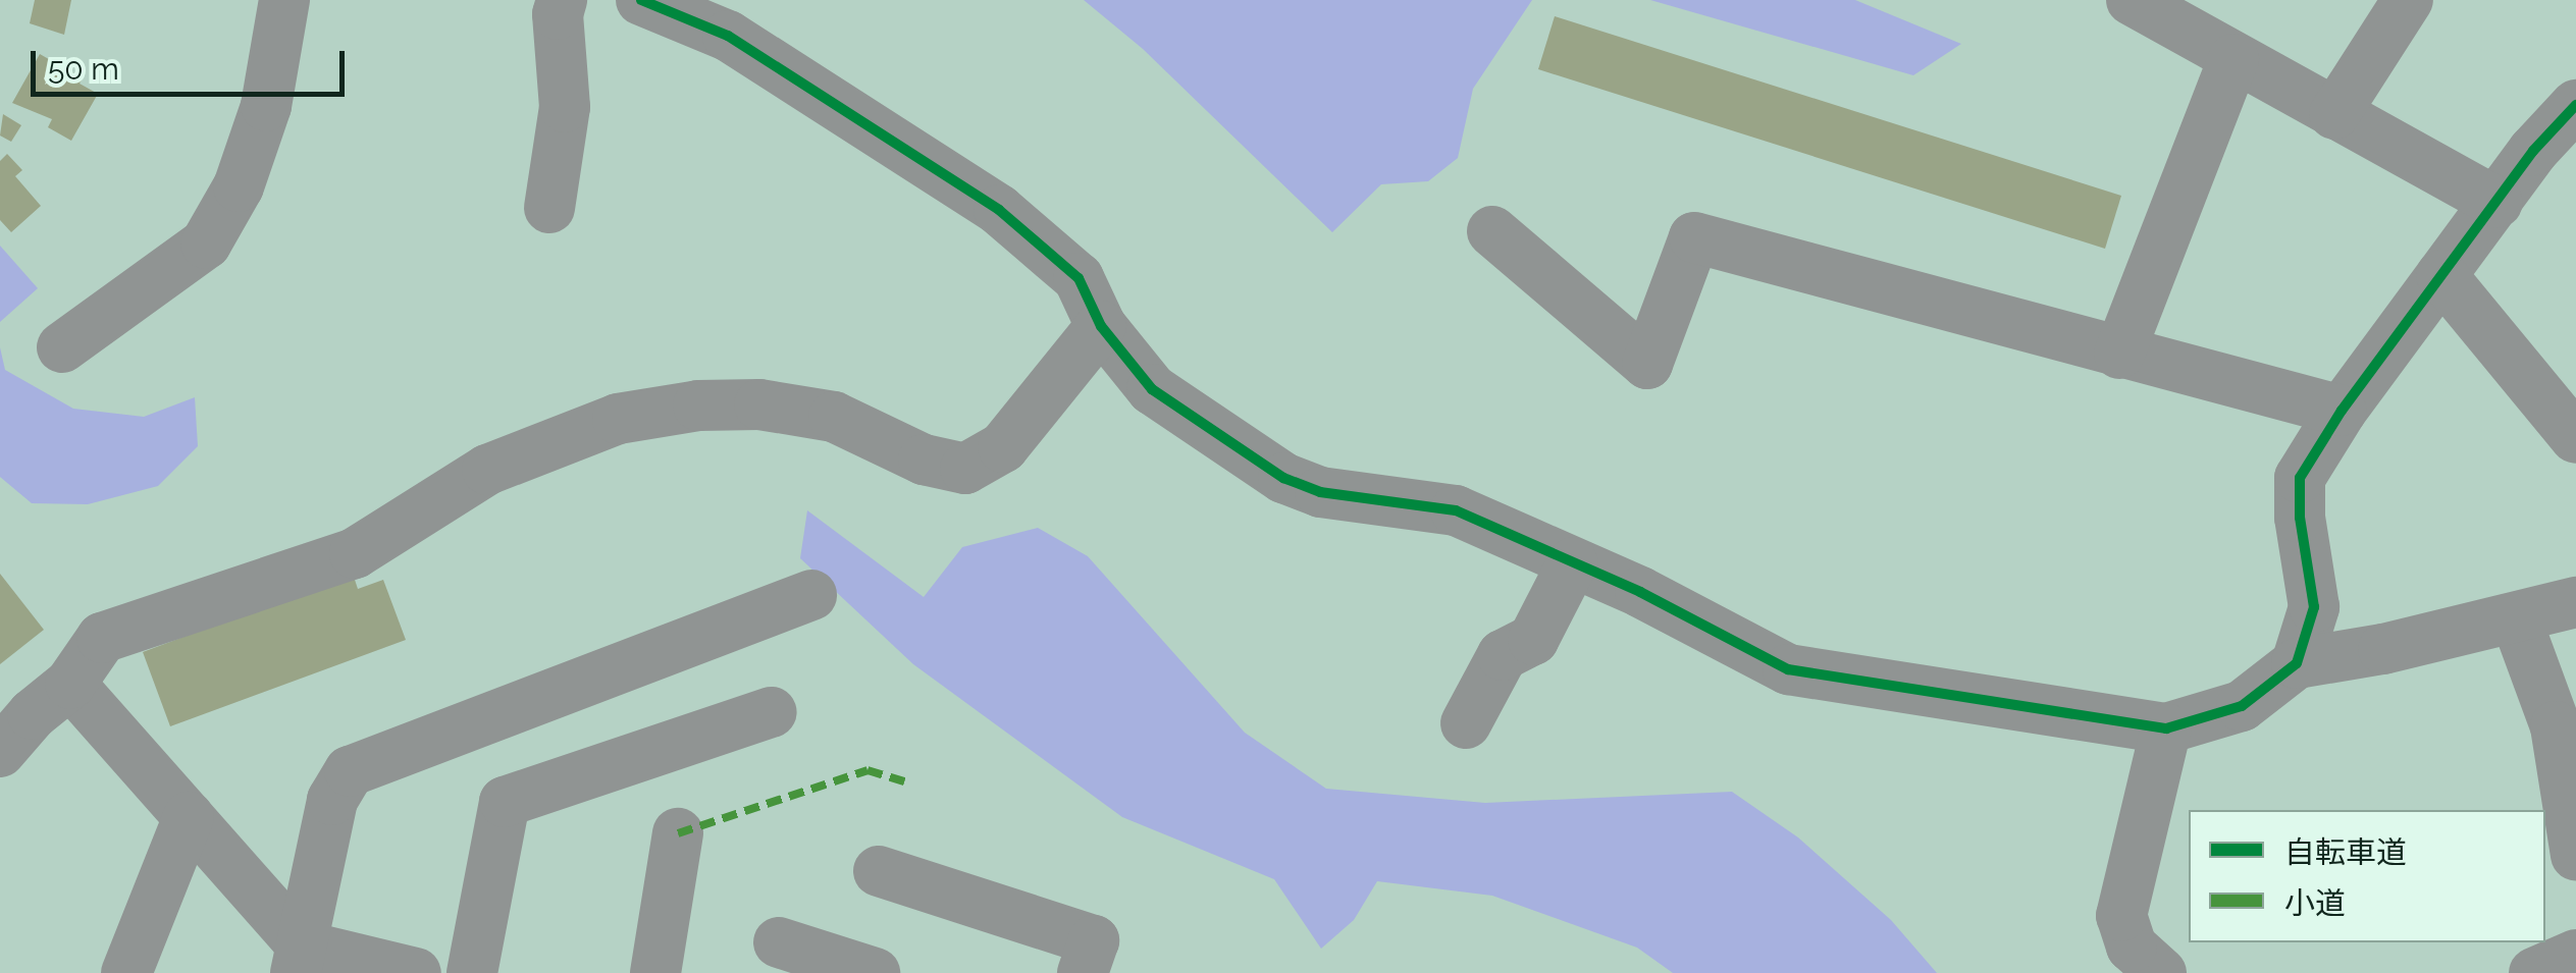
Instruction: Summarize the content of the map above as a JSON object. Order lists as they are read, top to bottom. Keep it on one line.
{"legend":["自転車道","小道"],"scale_bar":"50 m"}
